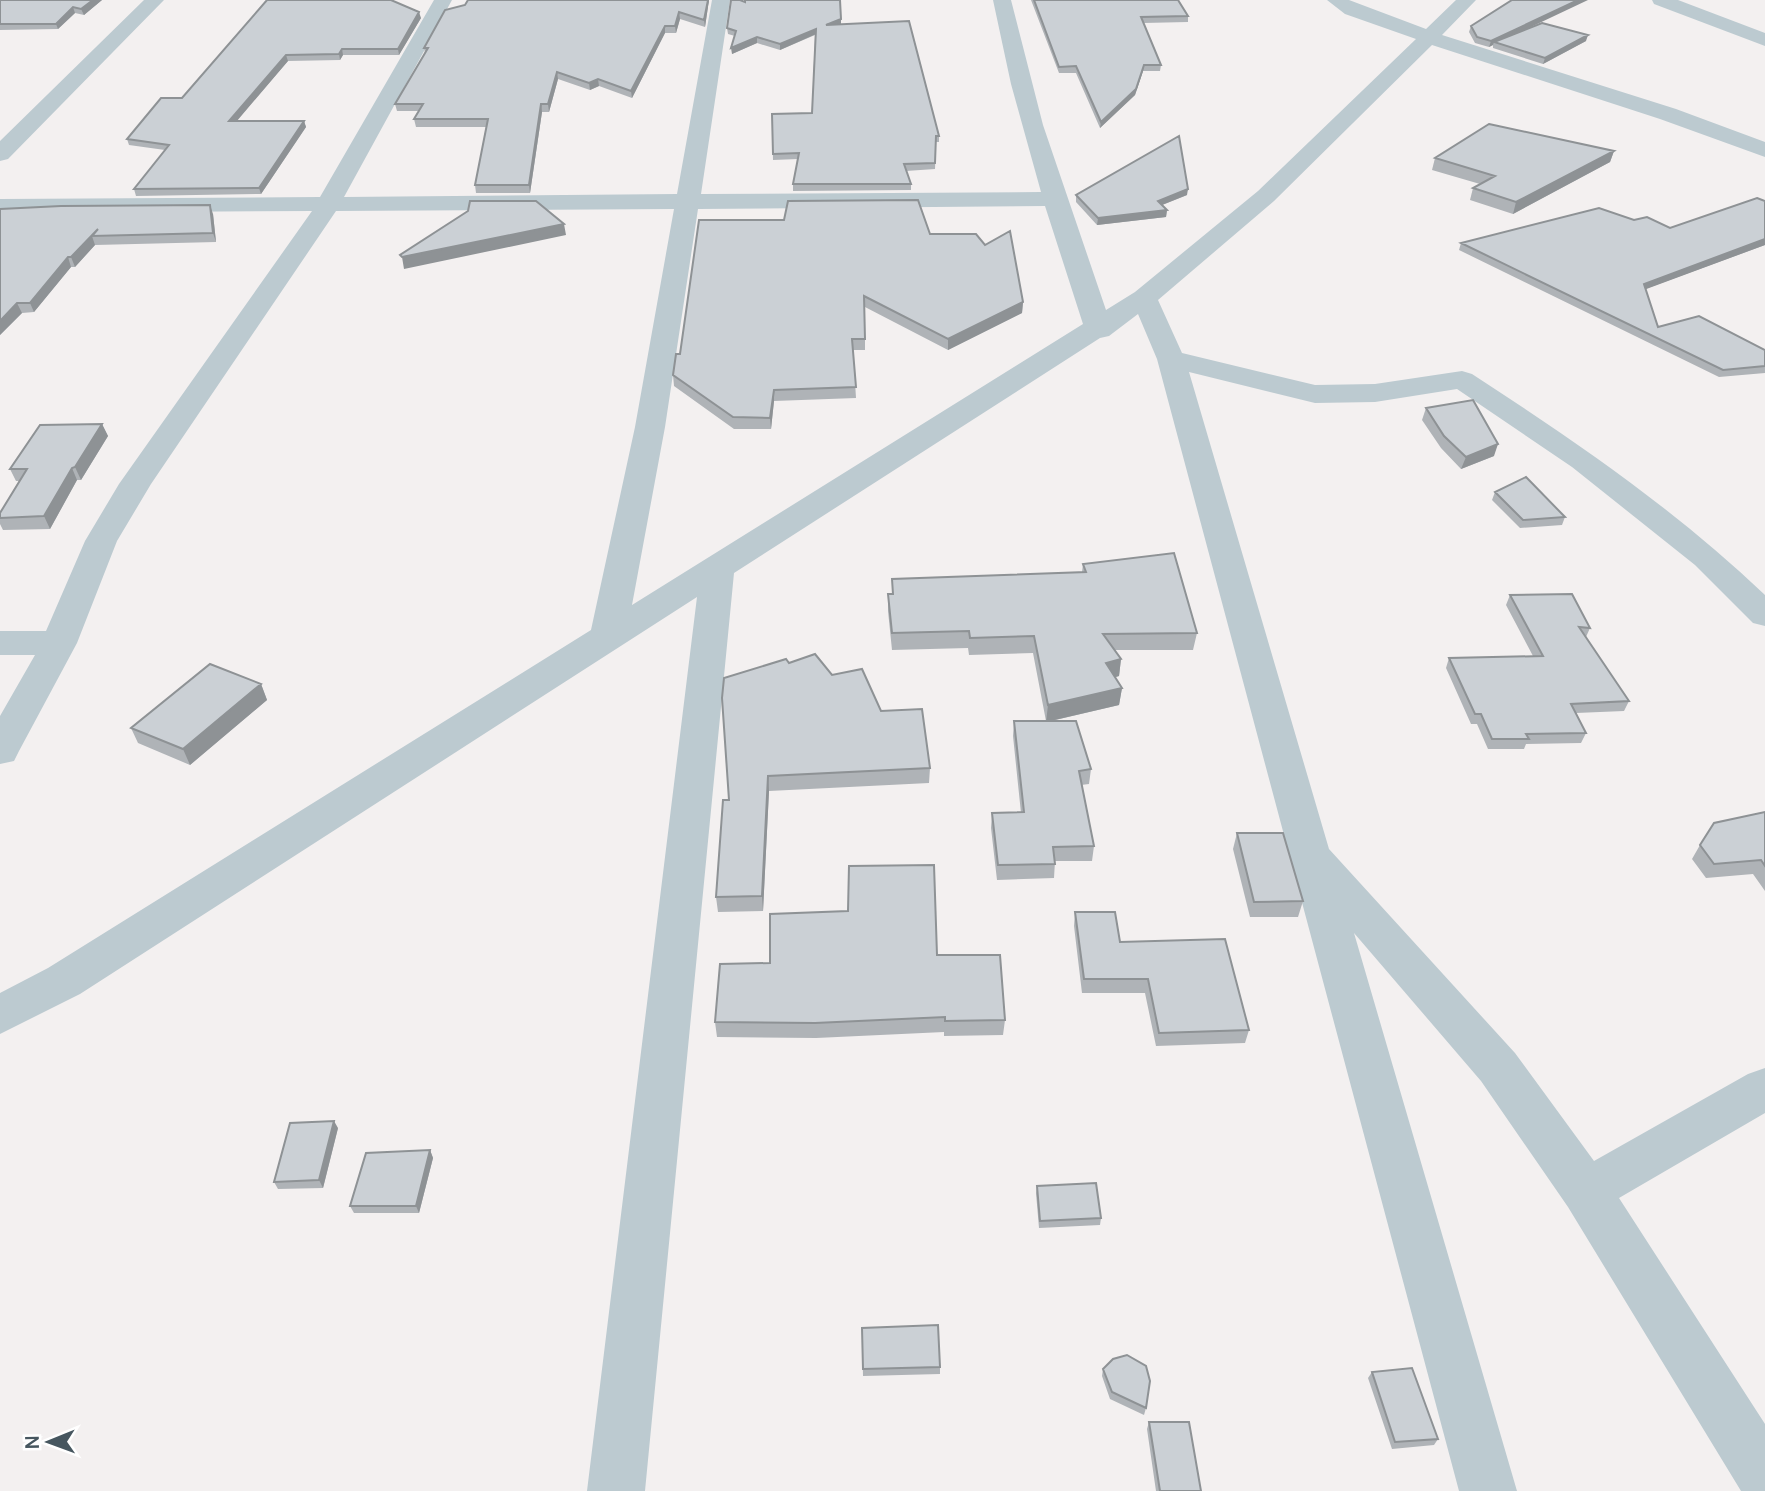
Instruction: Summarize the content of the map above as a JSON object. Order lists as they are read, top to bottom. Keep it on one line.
{"north":"left"}
